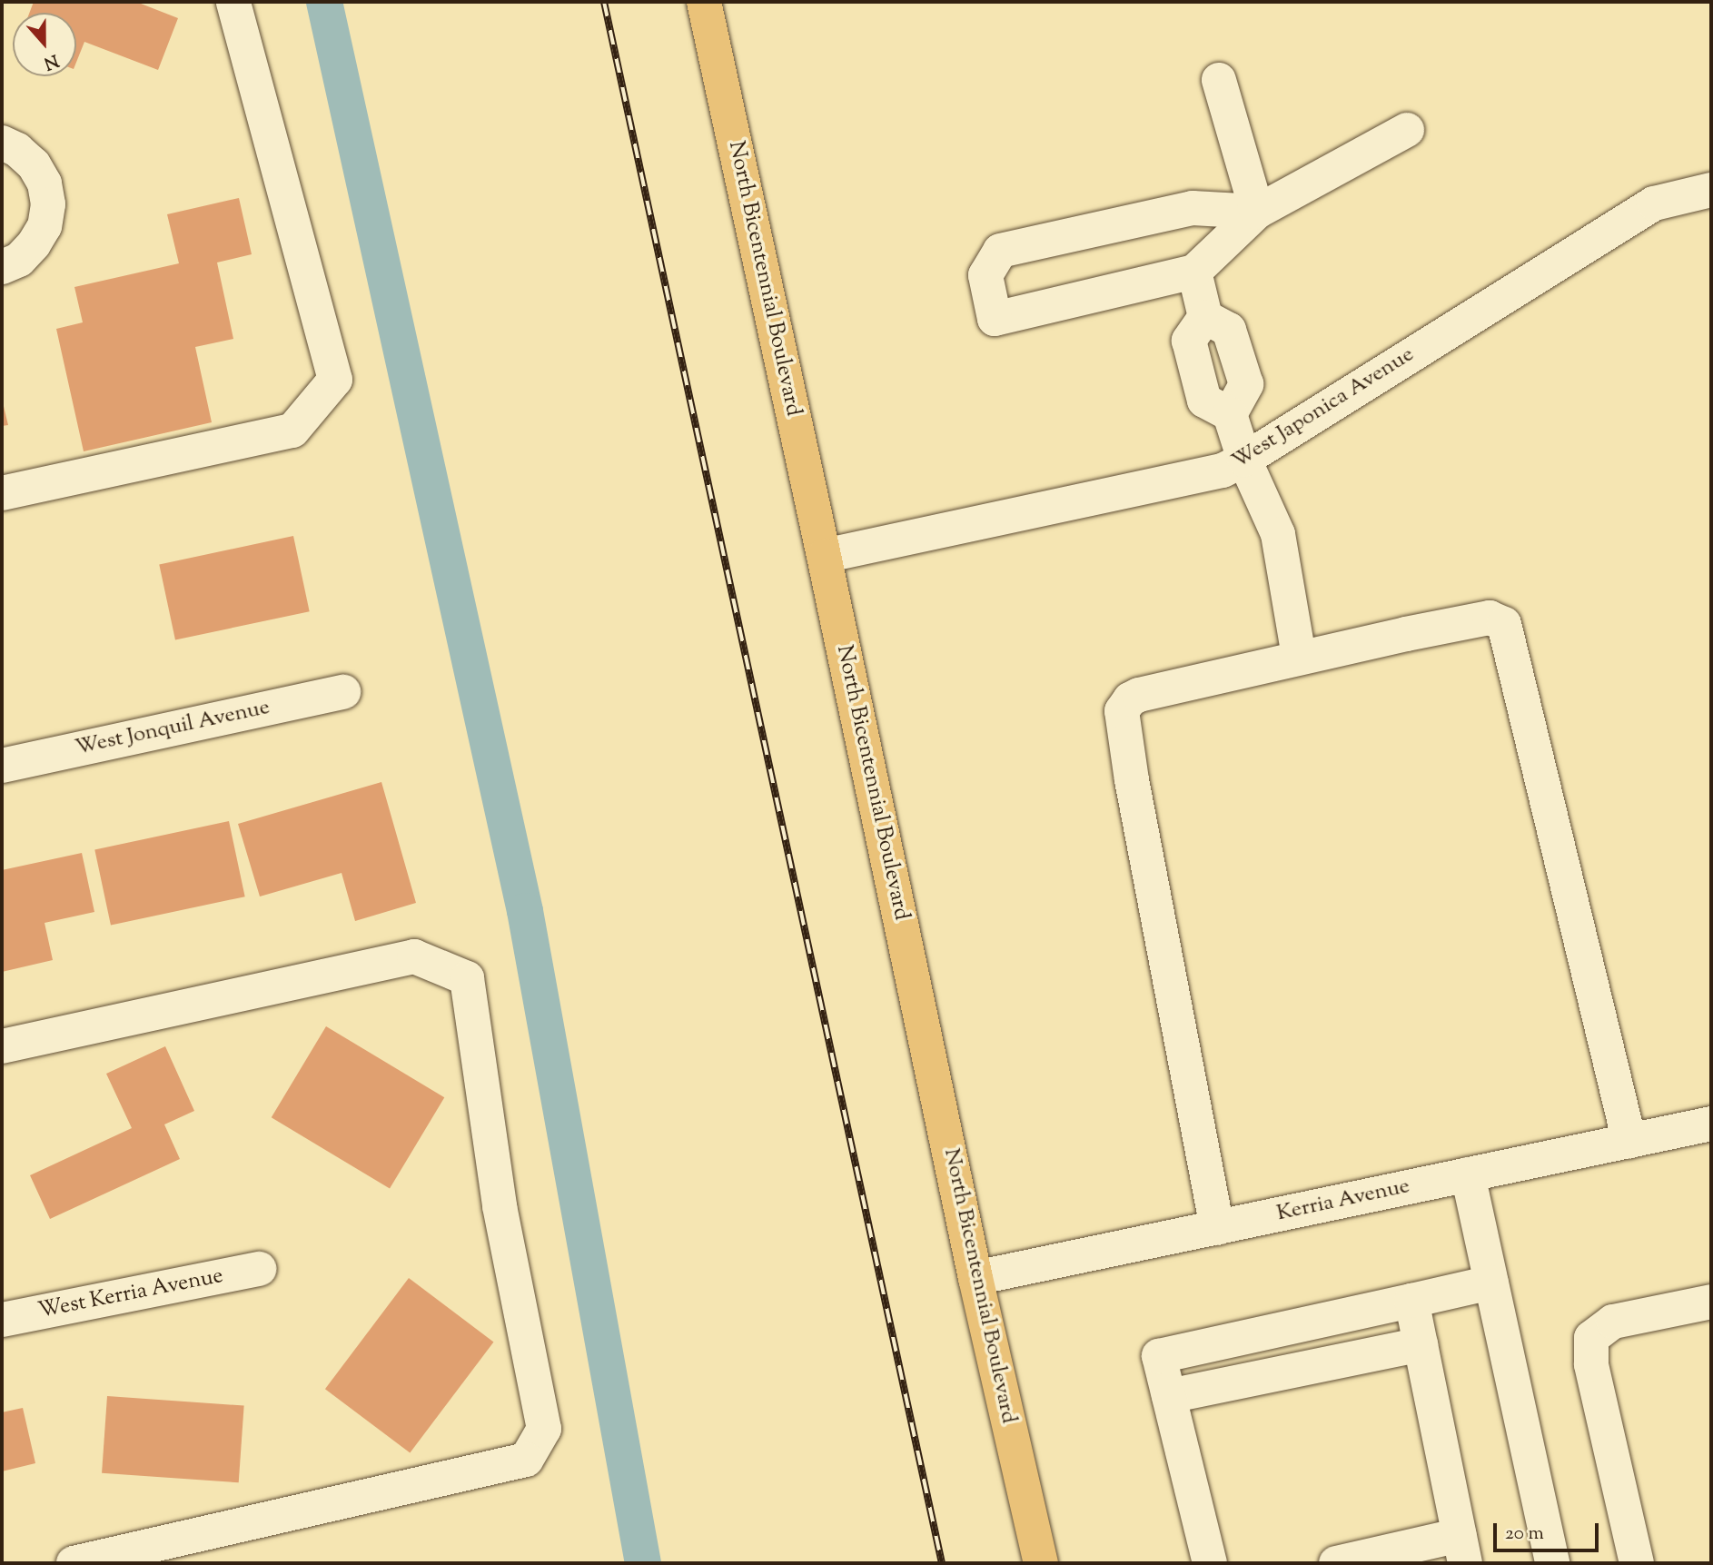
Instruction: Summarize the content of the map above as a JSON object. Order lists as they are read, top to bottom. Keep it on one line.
{"streets":{"main road":["North Bicentennial Boulevard"],"street":["West Japonica Avenue","West Jonquil Avenue","Kerria Avenue","West Kerria Avenue"]},"crossings":[["North Bicentennial Boulevard","West Japonica Avenue"],["North Bicentennial Boulevard","Kerria Avenue"]],"scale_bar":"20 m","north":"bottom"}
